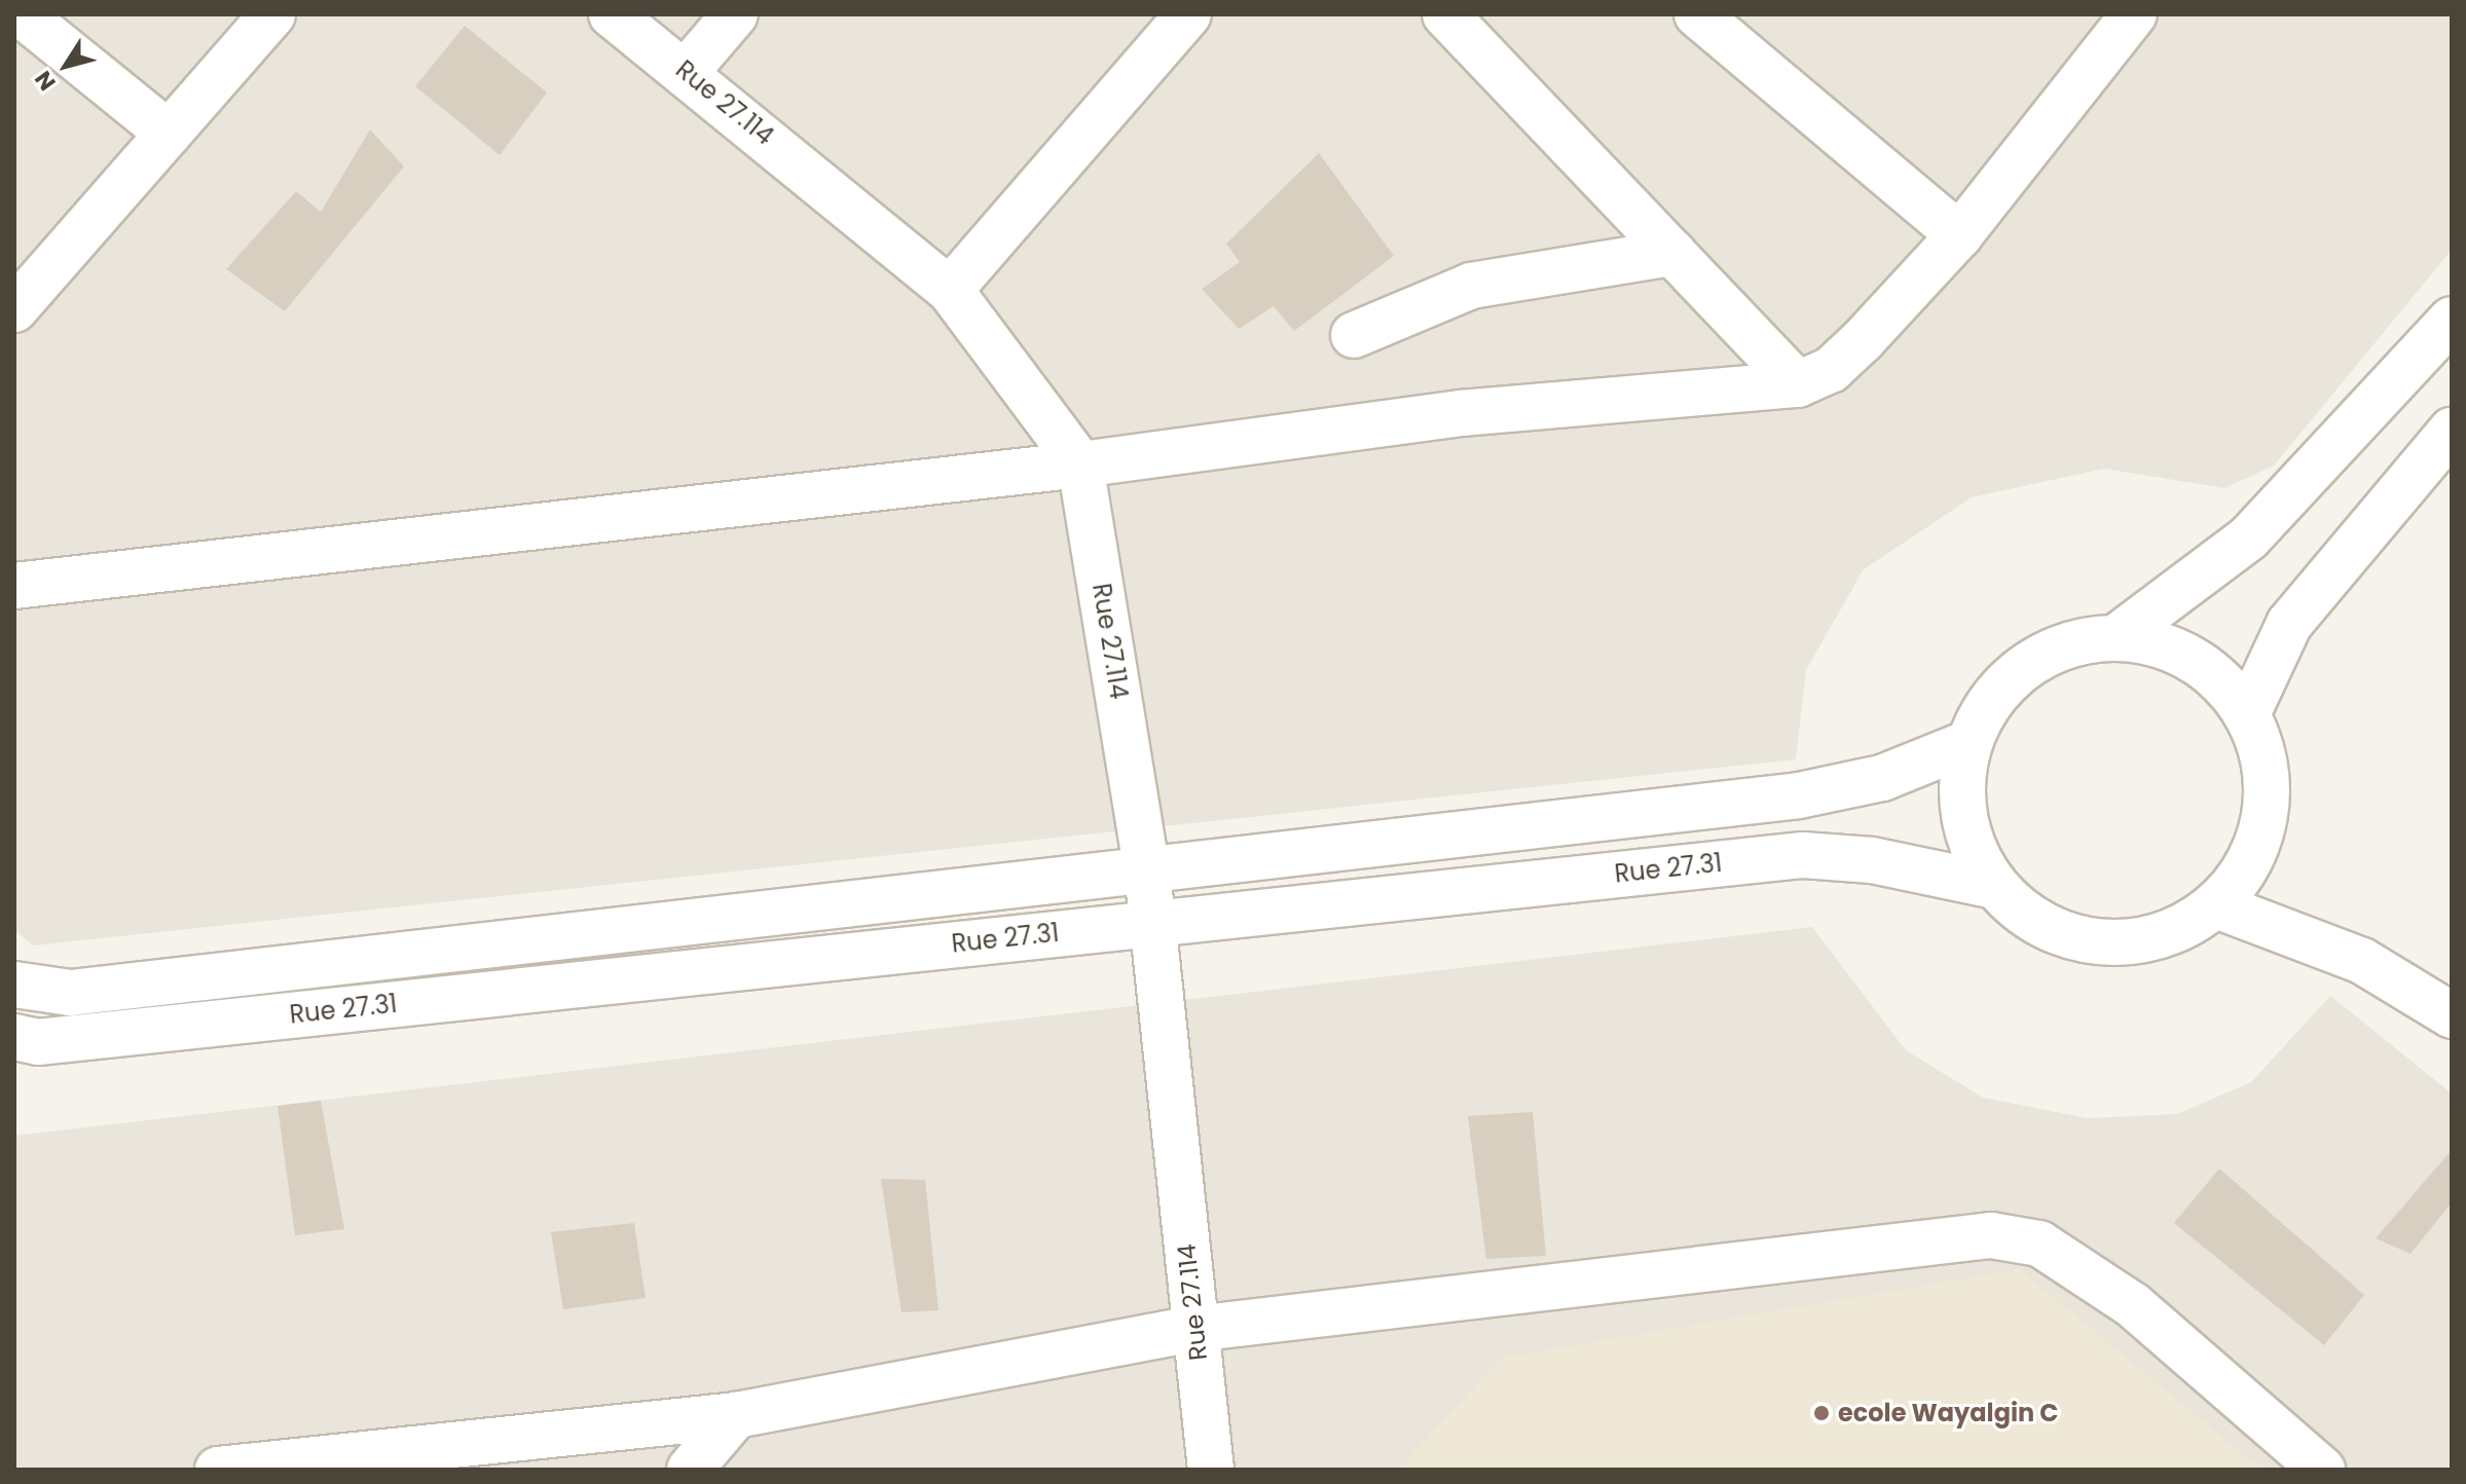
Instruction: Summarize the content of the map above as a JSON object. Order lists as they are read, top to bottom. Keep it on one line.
{"streets":{"street":["Rue 27.114","Rue 27.31"]},"crossings":[["Rue 27.114","Rue 27.31"]],"places":["ecole Wayalgin C"],"north":"bottom left"}
